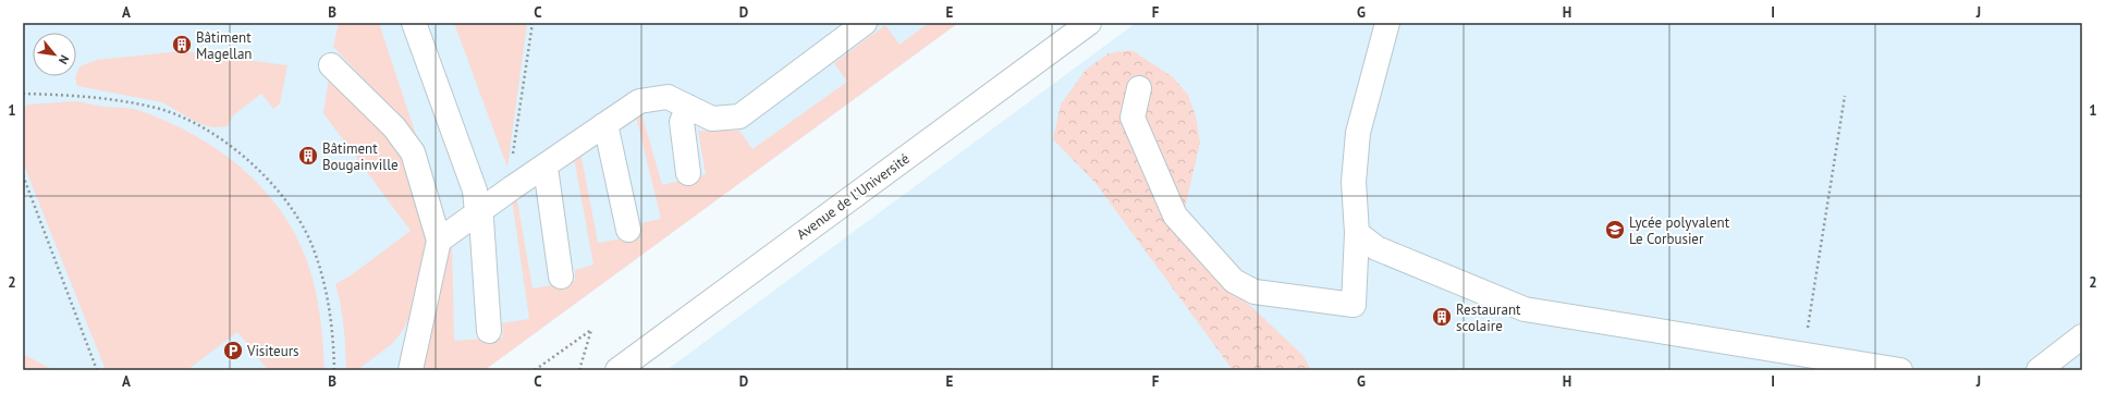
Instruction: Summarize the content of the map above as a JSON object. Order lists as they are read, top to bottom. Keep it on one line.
{"streets":{"street":["Avenue de l'Université"]},"places":{"building":["Bâtiment Magellan","Bâtiment Bougainville","Restaurant scolaire"],"school or university":["Lycée polyvalent Le Corbusier"],"parking":["Visiteurs"]},"north":"bottom right","grid":{"columns":["A","B","C","D","E","F","G","H","I","J"],"rows":["1","2"]}}
